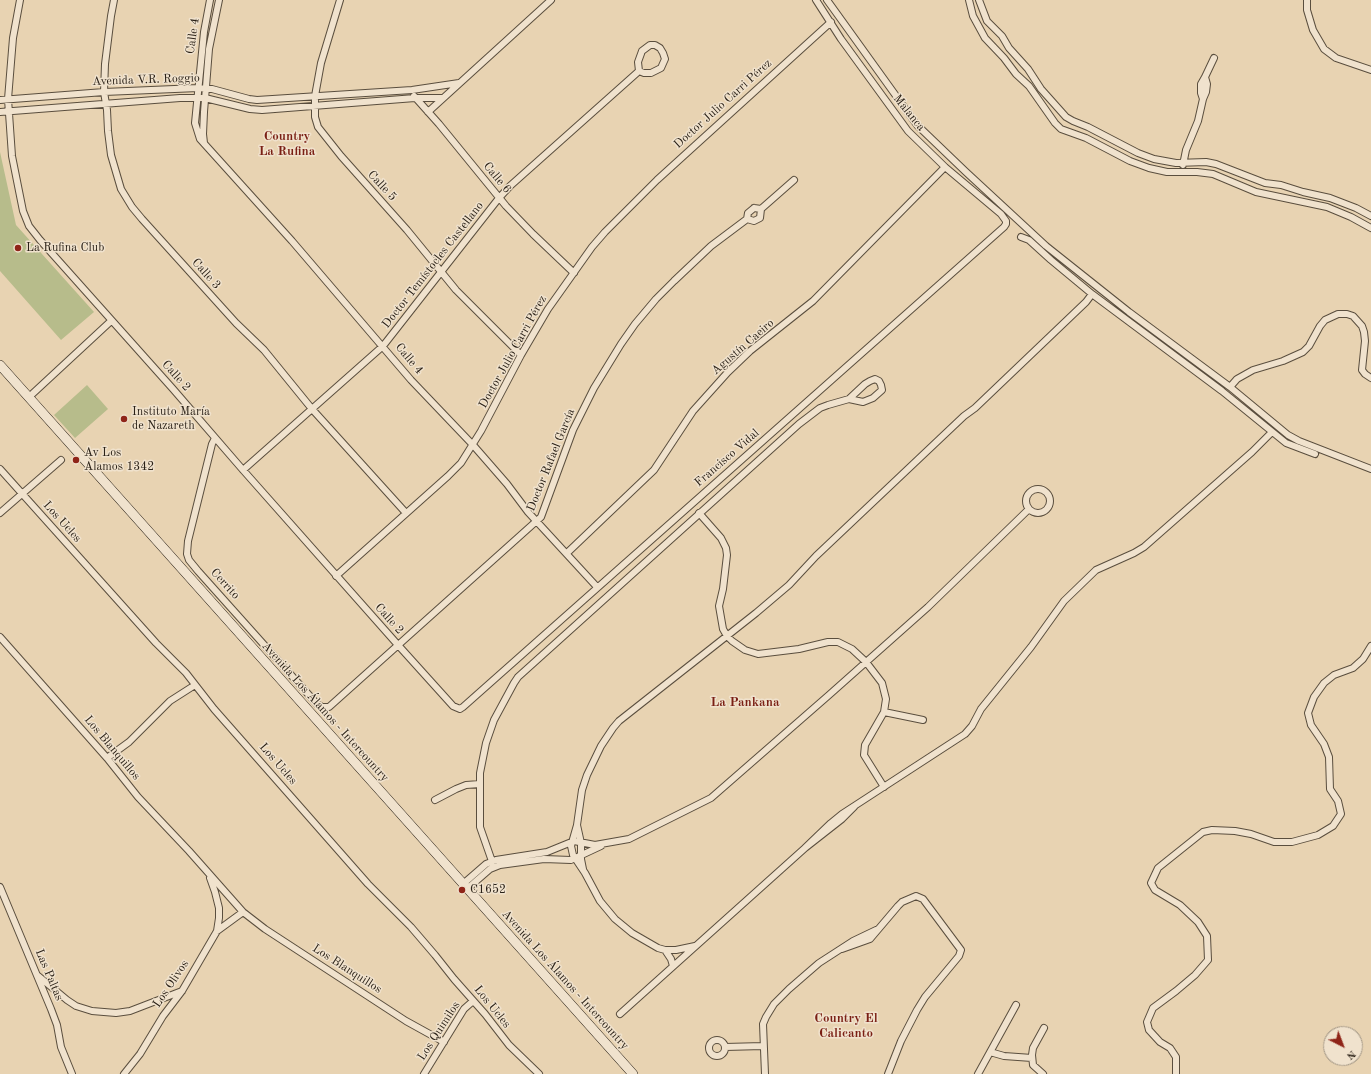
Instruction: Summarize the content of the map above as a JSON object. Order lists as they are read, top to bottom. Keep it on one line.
{"streets":{"main road":["Avenida Los Álamos - Intercountry"],"street":["Calle 4","Avenida V.R. Roggio","Doctor Julio Carri Pérez","Malanca","Calle 6","Calle 5","Doctor Temístocles Castellano","Calle 3","Agustín Caeiro","Calle 2","Francisco Vidal","Doctor Rafael García","Los Ucles","Cerrito","Los Blanquillos","Las Paltas","Los Olivos","Los Quimilos"]},"crossings":[["Calle 4","Avenida V.R. Roggio"],["Calle 4","Doctor Julio Carri Pérez"],["Calle 4","Doctor Temístocles Castellano"],["Calle 4","Agustín Caeiro"],["Calle 4","Francisco Vidal"],["Calle 4","Doctor Rafael García"],["Avenida V.R. Roggio","Calle 6"],["Avenida V.R. Roggio","Calle 5"],["Avenida V.R. Roggio","Calle 3"],["Avenida V.R. Roggio","Calle 2"],["Doctor Julio Carri Pérez","Malanca"],["Doctor Julio Carri Pérez","Calle 6"],["Doctor Julio Carri Pérez","Calle 5"],["Doctor Julio Carri Pérez","Calle 3"],["Doctor Julio Carri Pérez","Calle 2"],["Malanca","Agustín Caeiro"],["Malanca","Francisco Vidal"],["Calle 6","Doctor Temístocles Castellano"],["Calle 5","Doctor Temístocles Castellano"],["Doctor Temístocles Castellano","Calle 3"],["Doctor Temístocles Castellano","Calle 2"],["Calle 2","Francisco Vidal"],["Calle 2","Doctor Rafael García"],["Calle 2","Cerrito"],["Doctor Rafael García","Cerrito"],["Los Ucles","Los Quimilos"],["Los Blanquillos","Los Olivos"],["Los Blanquillos","Los Quimilos"]],"districts":["Country La Rufina","La Pankana","Country El Calicanto"],"places":["La Rufina Club","Instituto María de Nazareth","Av Los Alamos 1342","C1652"],"north":"bottom right"}
